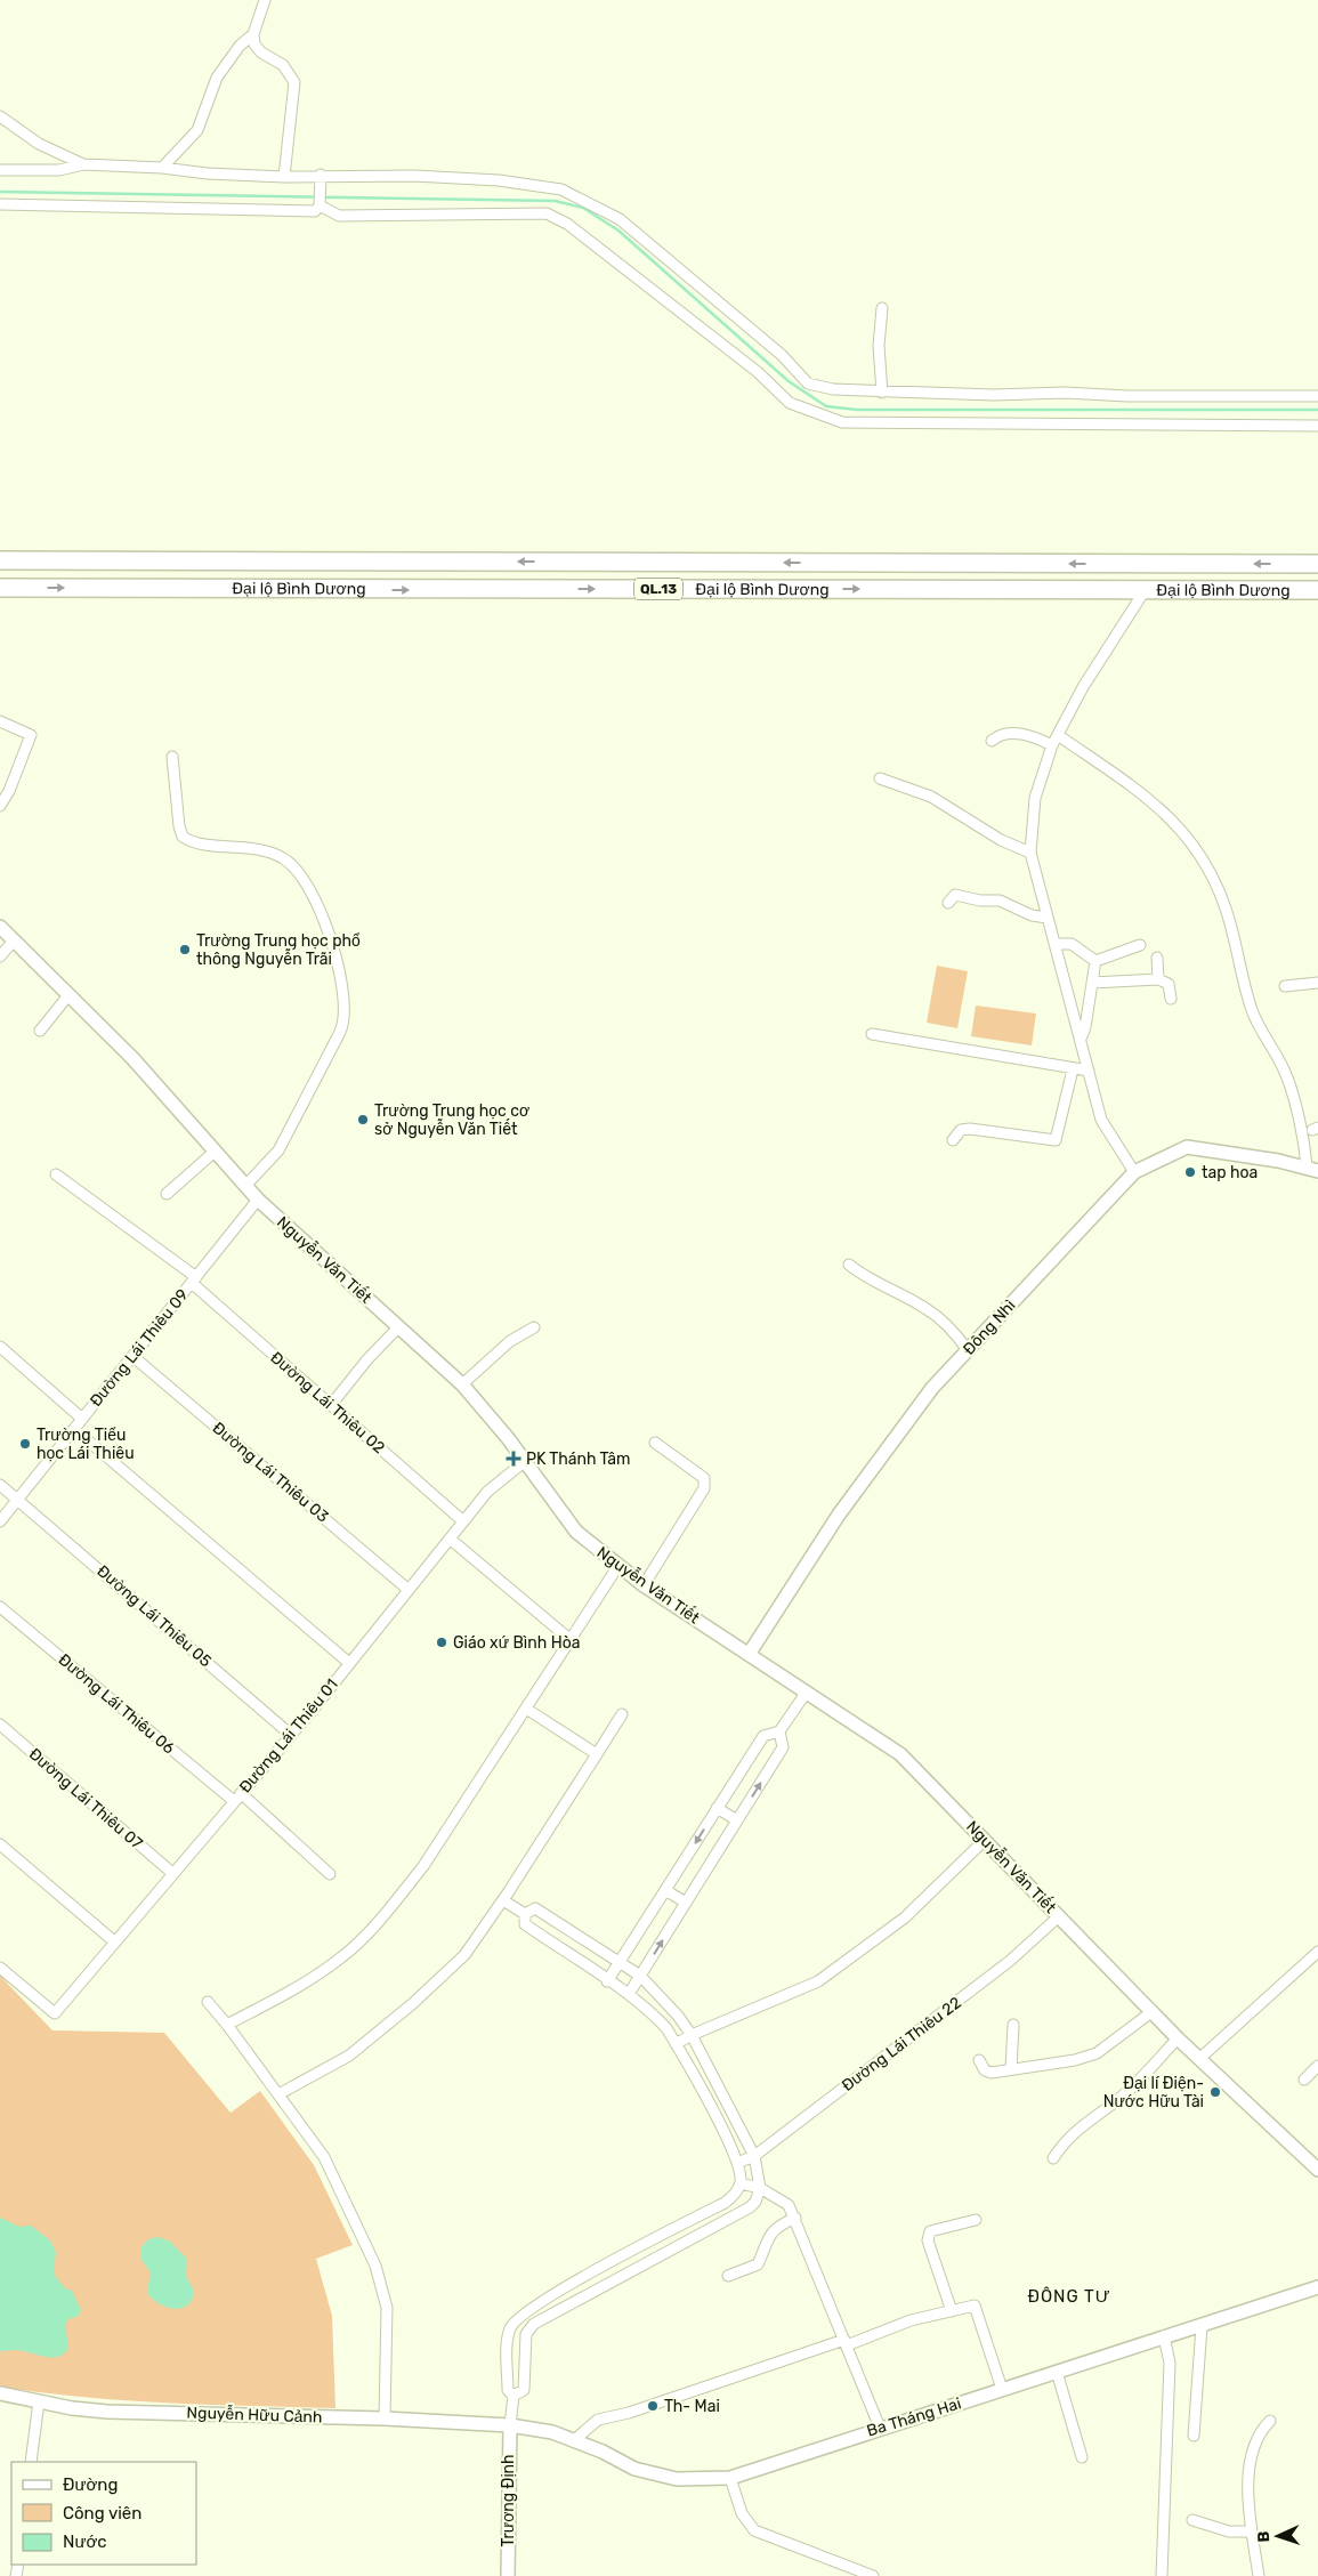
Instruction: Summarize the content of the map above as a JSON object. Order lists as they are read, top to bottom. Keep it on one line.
{"streets":{"highway":["Đại lộ Bình Dương","QL.13"],"street":["Nguyễn Văn Tiết","Đông Nhì","Đường Lái Thiêu 09","Đường Lái Thiêu 02","Đường Lái Thiêu 03","Đường Lái Thiêu 05","Đường Lái Thiêu 06","Đường Lái Thiêu 01","Đường Lái Thiêu 07","Đường Lái Thiêu 22","Nguyễn Hữu Cảnh","Ba Tháng Hai","Trương Định"]},"crossings":[["Nguyễn Văn Tiết","Đông Nhì"],["Nguyễn Văn Tiết","Đường Lái Thiêu 09"],["Nguyễn Văn Tiết","Đường Lái Thiêu 01"],["Nguyễn Văn Tiết","Đường Lái Thiêu 22"],["Đường Lái Thiêu 09","Đường Lái Thiêu 02"],["Đường Lái Thiêu 09","Đường Lái Thiêu 03"],["Đường Lái Thiêu 09","Đường Lái Thiêu 05"],["Đường Lái Thiêu 02","Đường Lái Thiêu 01"],["Đường Lái Thiêu 03","Đường Lái Thiêu 01"],["Đường Lái Thiêu 05","Đường Lái Thiêu 01"],["Đường Lái Thiêu 06","Đường Lái Thiêu 01"],["Đường Lái Thiêu 01","Đường Lái Thiêu 07"],["Nguyễn Hữu Cảnh","Ba Tháng Hai"],["Nguyễn Hữu Cảnh","Trương Định"],["Ba Tháng Hai","Trương Định"]],"districts":["ĐÔNG TƯ"],"places":{"other":["Trường Trung học phổ thông Nguyễn Trãi","Trường Trung học cơ sở Nguyễn Văn Tiết","tap hoa","Trường Tiểu học Lái Thiêu","Giáo xứ Bình Hòa","Đại lí Điện- Nước Hữu Tài","Th- Mai"],"health":["PK Thánh Tâm"]},"legend":["Đường","Công viên","Nước"],"north":"left"}
